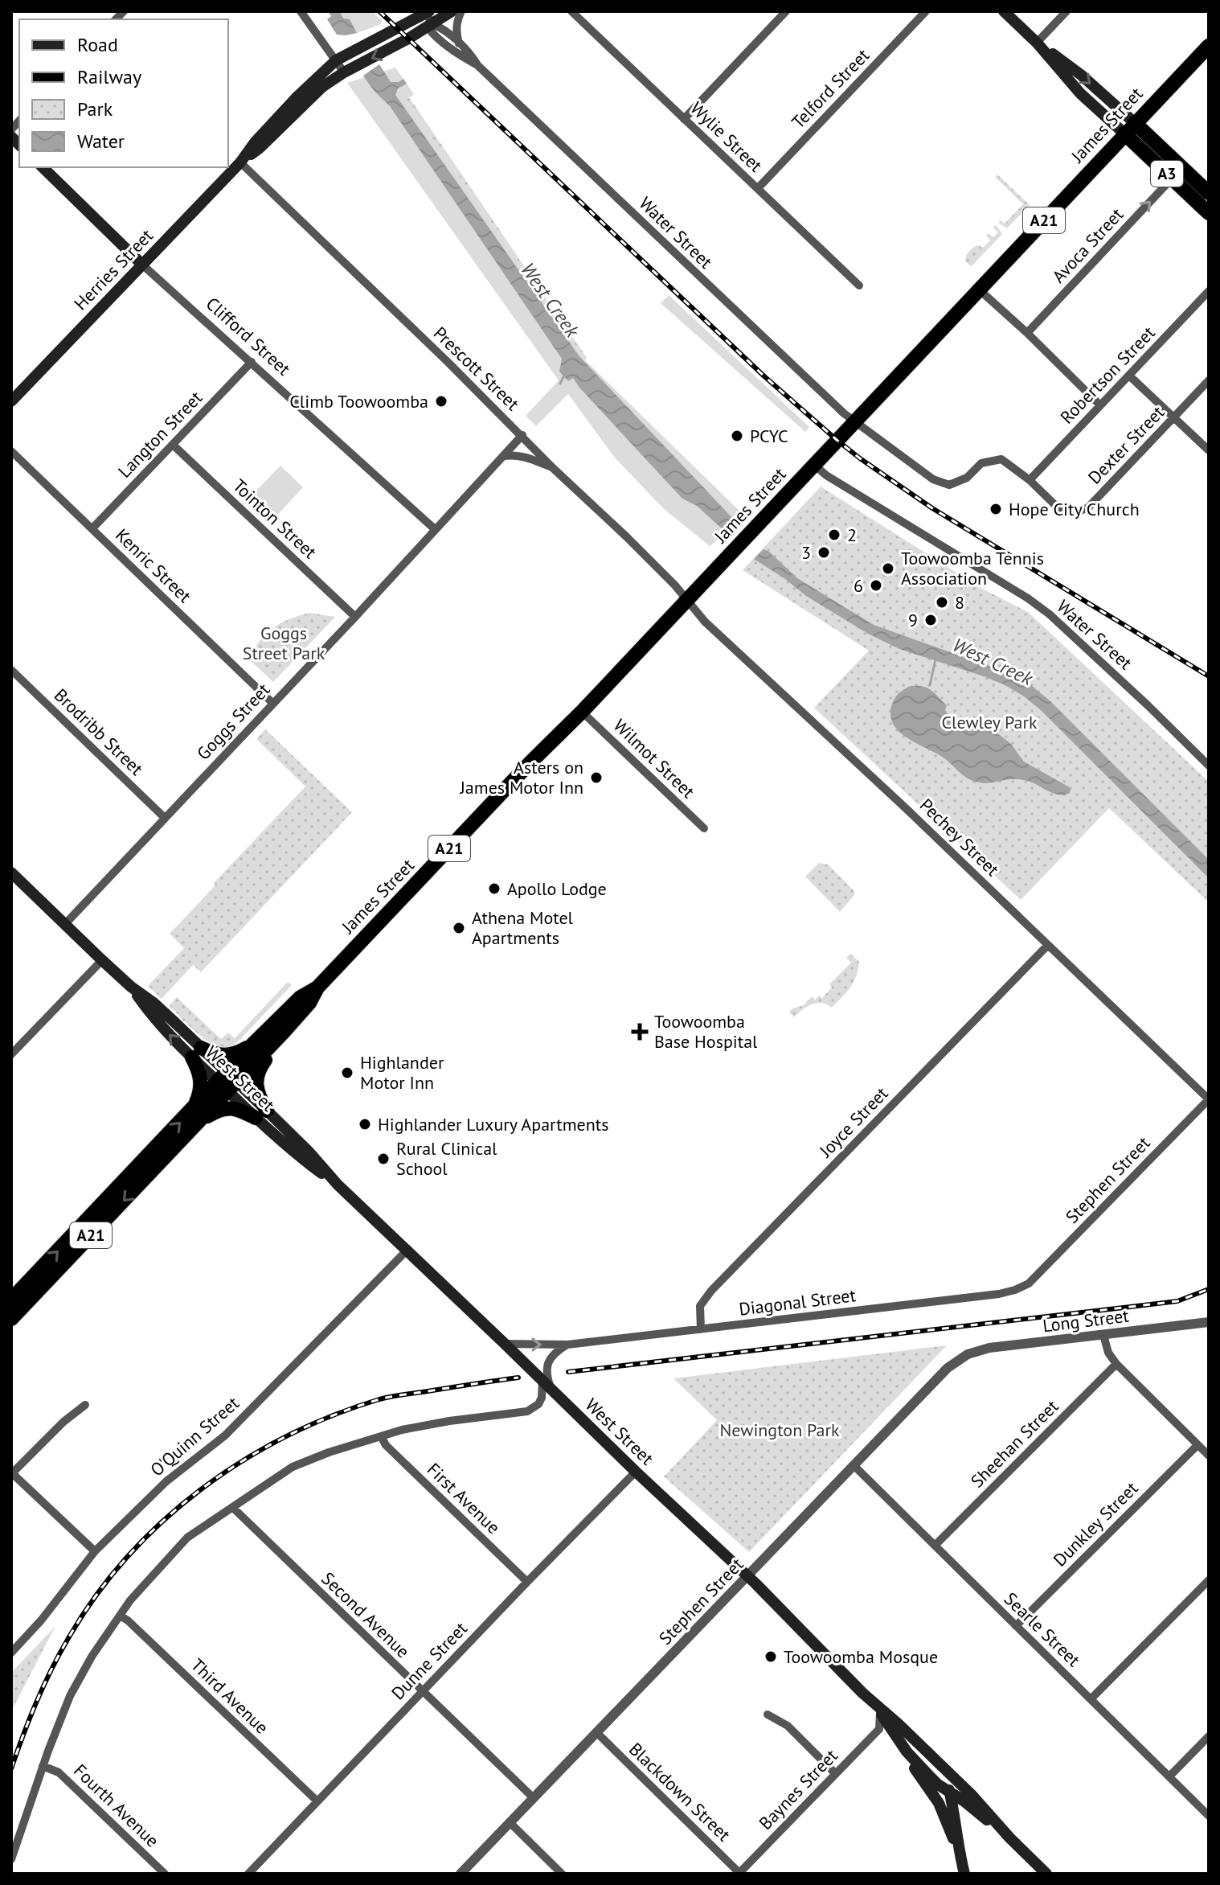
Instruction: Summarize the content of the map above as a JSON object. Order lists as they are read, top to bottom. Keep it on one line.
{"streets":{"highway":["James Street","A3","A21"],"main road":["Herries Street","Clifford Street","West Street"],"street":["Telford Street","Wylie Street","Water Street","Avoca Street","Prescott Street","Robertson Street","Langton Street","Dexter Street","Tointon Street","Kenric Street","Goggs Street","Brodribb Street","Wilmot Street","Pechey Street","Joyce Street","Stephen Street","Diagonal Street","Long Street","O'Quinn Street","Sheehan Street","First Avenue","Dunkley Street","Second Avenue","Searle Street","Dunne Street","Third Avenue","Baynes Street","Blackdown Street","Fourth Avenue"]},"crossings":[["Telford Street","Wylie Street"],["James Street","A3"],["James Street","Water Street"],["James Street","Prescott Street"],["James Street","Wilmot Street"],["James Street","Pechey Street"],["James Street","West Street"],["A3","Avoca Street"],["Water Street","Herries Street"],["Water Street","Robertson Street"],["Water Street","Dexter Street"],["Herries Street","Clifford Street"],["Herries Street","Prescott Street"],["Clifford Street","Langton Street"],["Clifford Street","Goggs Street"],["Prescott Street","Goggs Street"],["Prescott Street","Pechey Street"],["Robertson Street","Dexter Street"],["Langton Street","Tointon Street"],["Langton Street","Kenric Street"],["Tointon Street","Goggs Street"],["Kenric Street","Goggs Street"],["Goggs Street","Brodribb Street"],["Goggs Street","West Street"],["Pechey Street","Joyce Street"],["Pechey Street","Stephen Street"],["West Street","Stephen Street"],["West Street","Diagonal Street"],["West Street","O'Quinn Street"],["West Street","Dunne Street"],["Joyce Street","Diagonal Street"],["Stephen Street","Diagonal Street"],["Stephen Street","Long Street"],["Stephen Street","Second Avenue"],["Stephen Street","Searle Street"],["Stephen Street","Blackdown Street"],["Sheehan Street","Searle Street"],["First Avenue","Dunne Street"],["Dunkley Street","Searle Street"],["Second Avenue","Dunne Street"],["Dunne Street","Third Avenue"],["Baynes Street","Blackdown Street"]],"one_way":["Avoca Street"],"water":["West Creek"],"parks":["Goggs Street Park","Clewley Park","Newington Park"],"places":{"other":["Climb Toowoomba","PCYC","Hope City Church","2","3","Toowoomba Tennis Association","6","8","9","Asters on James Motor Inn","Apollo Lodge","Athena Motel Apartments","Highlander Motor Inn","Highlander Luxury Apartments","Rural Clinical School","Toowoomba Mosque"],"health":["Toowoomba Base Hospital"]},"legend":["Road","Railway","Park","Water"]}
